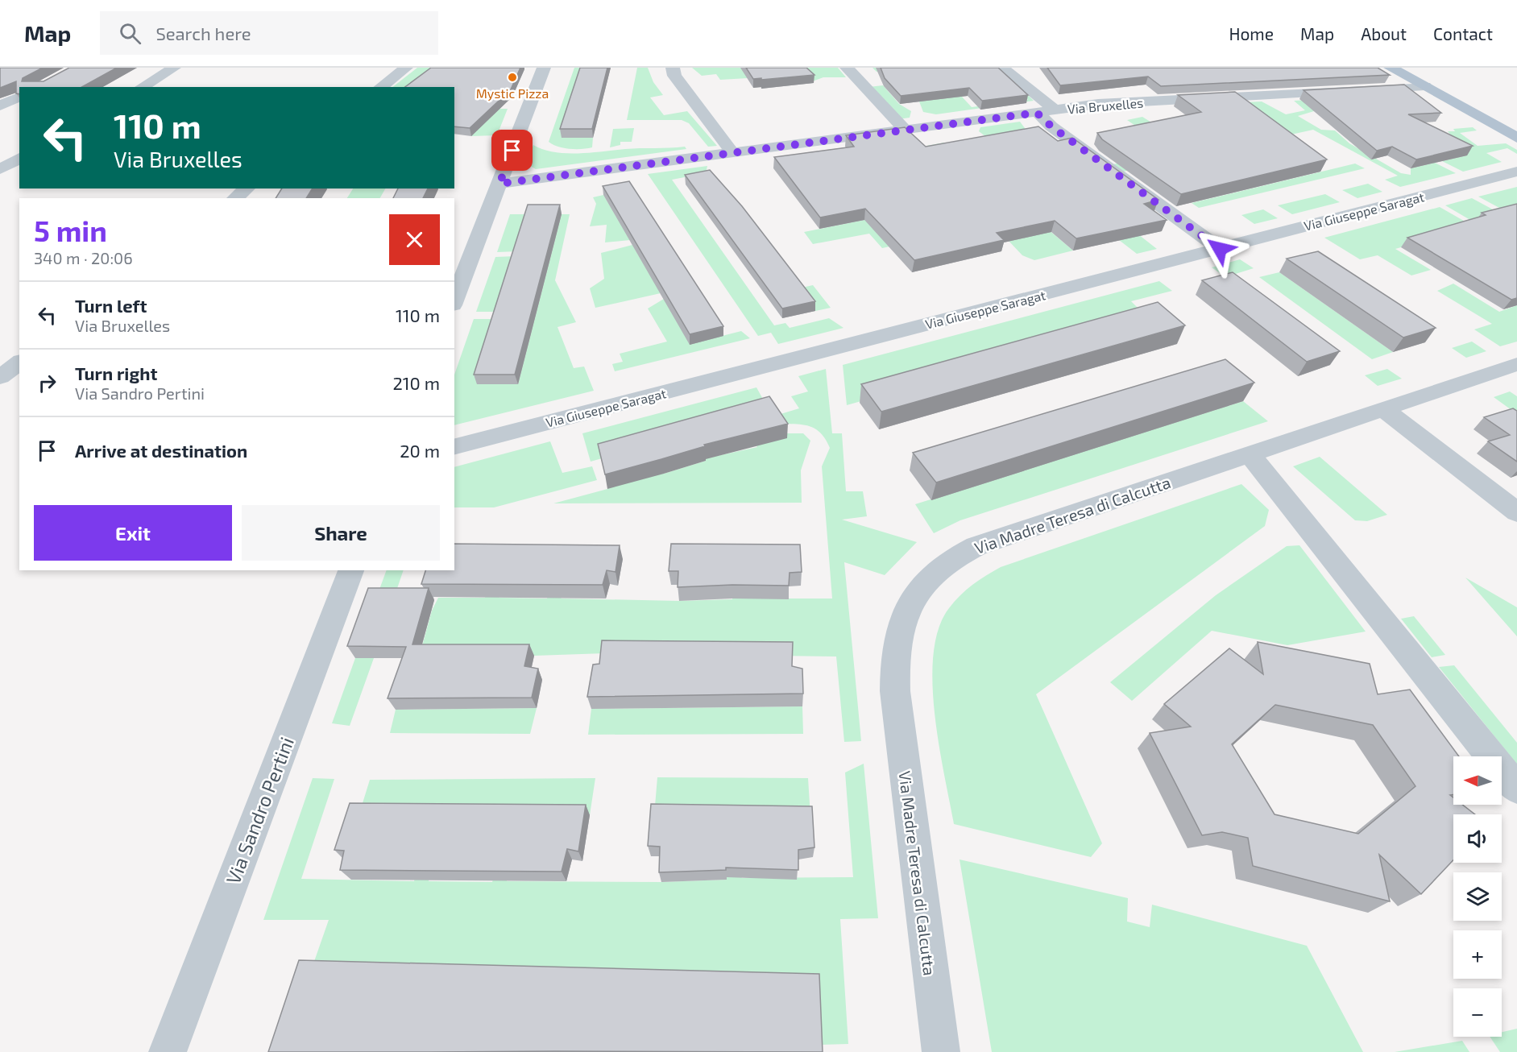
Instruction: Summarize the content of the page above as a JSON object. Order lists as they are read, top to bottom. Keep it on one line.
{"streets":{"street":["Via Bruxelles","Via Giuseppe Saragat","Via Madre Teresa di Calcutta","Via Sandro Pertini"]},"places":["Mystic Pizza"],"north":"left","page":{"header":"Map","search":"Search here","nav":["Home","Map","About","Contact"],"turn":["110 m","Via Bruxelles"],"heading":["5 min","340 m · 20:06"],"list":[{"name":"Turn left","note":"Via Bruxelles","value":"110 m"},{"name":"Turn right","note":"Via Sandro Pertini","value":"210 m"},{"name":"Arrive at destination","value":"20 m"}],"buttons":["Exit","Share"],"map_buttons":["+","−"]}}
